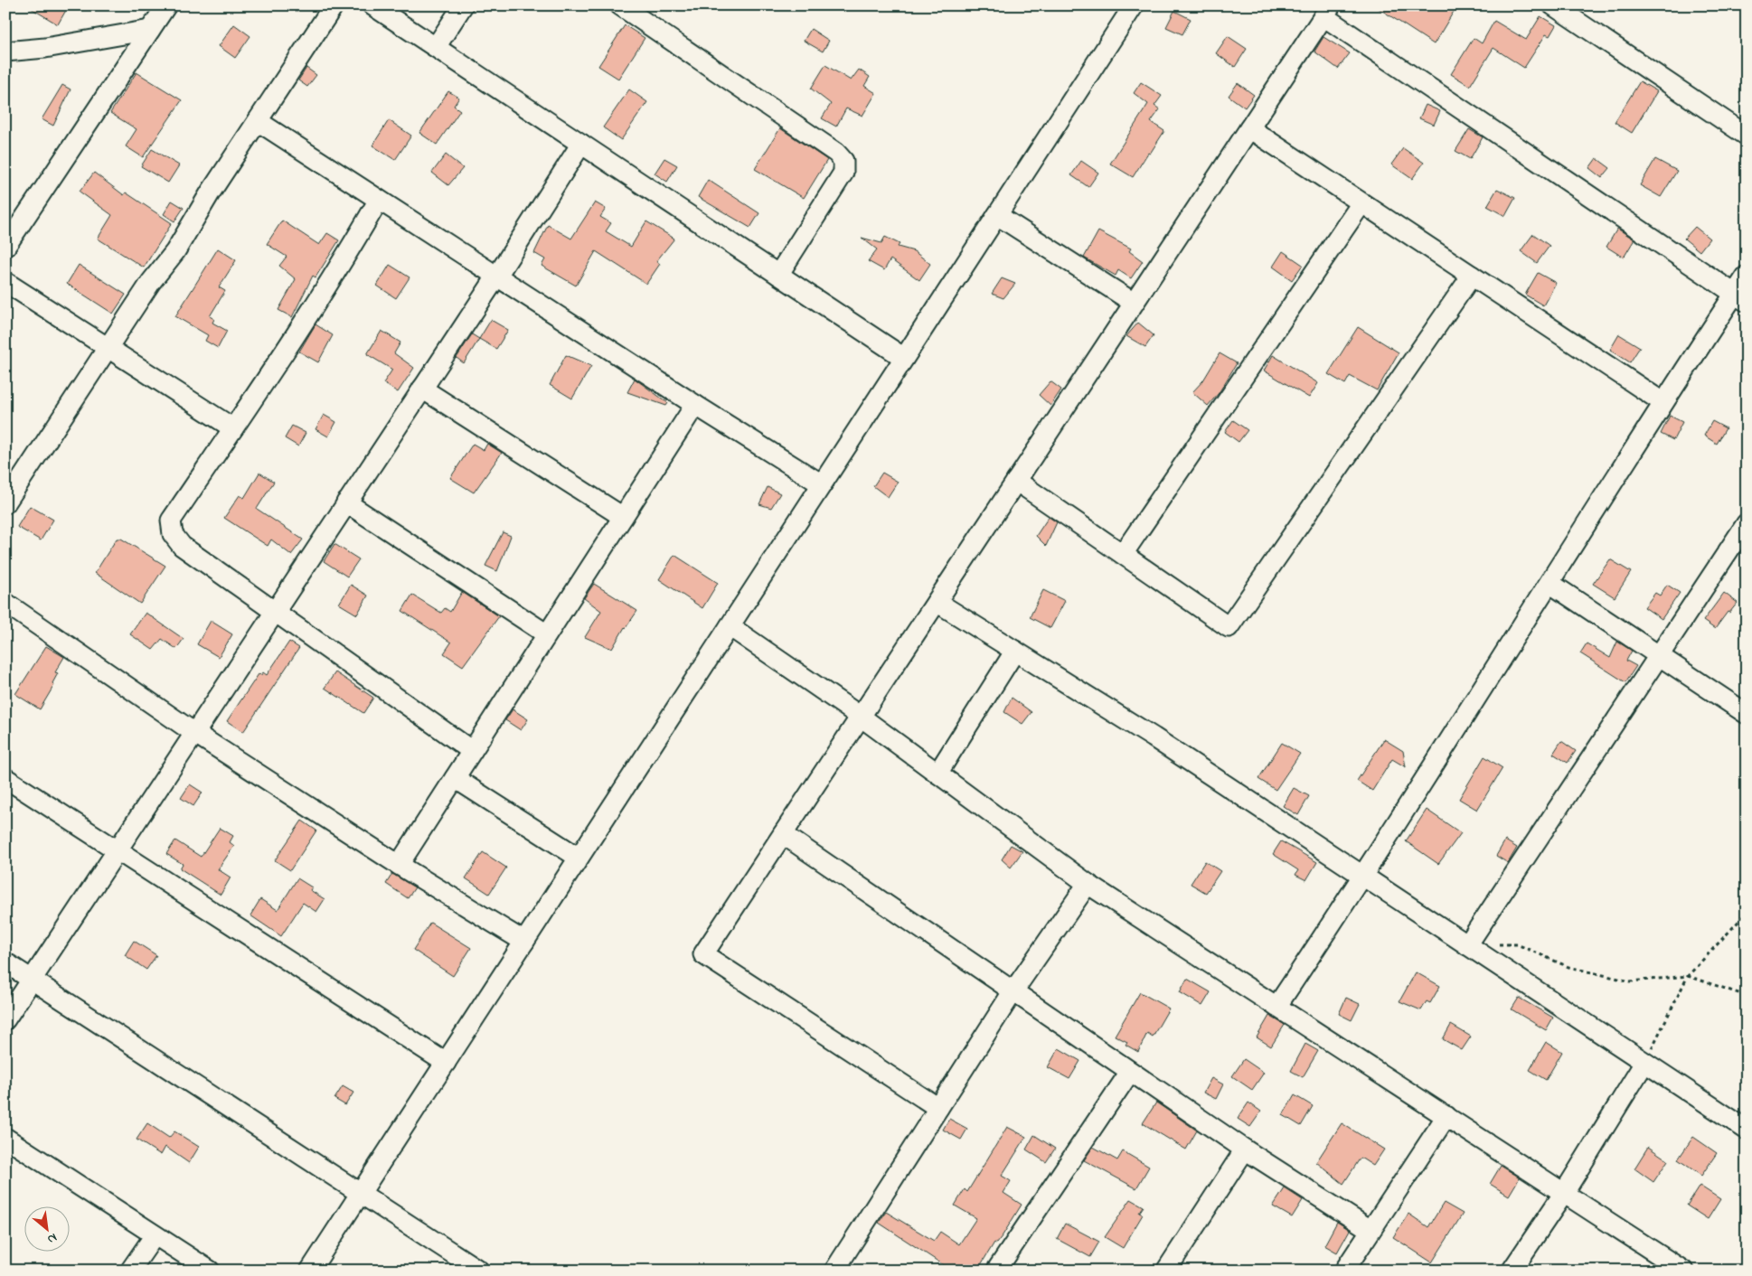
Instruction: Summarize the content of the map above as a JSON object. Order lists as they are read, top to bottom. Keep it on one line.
{"north":"bottom right"}
